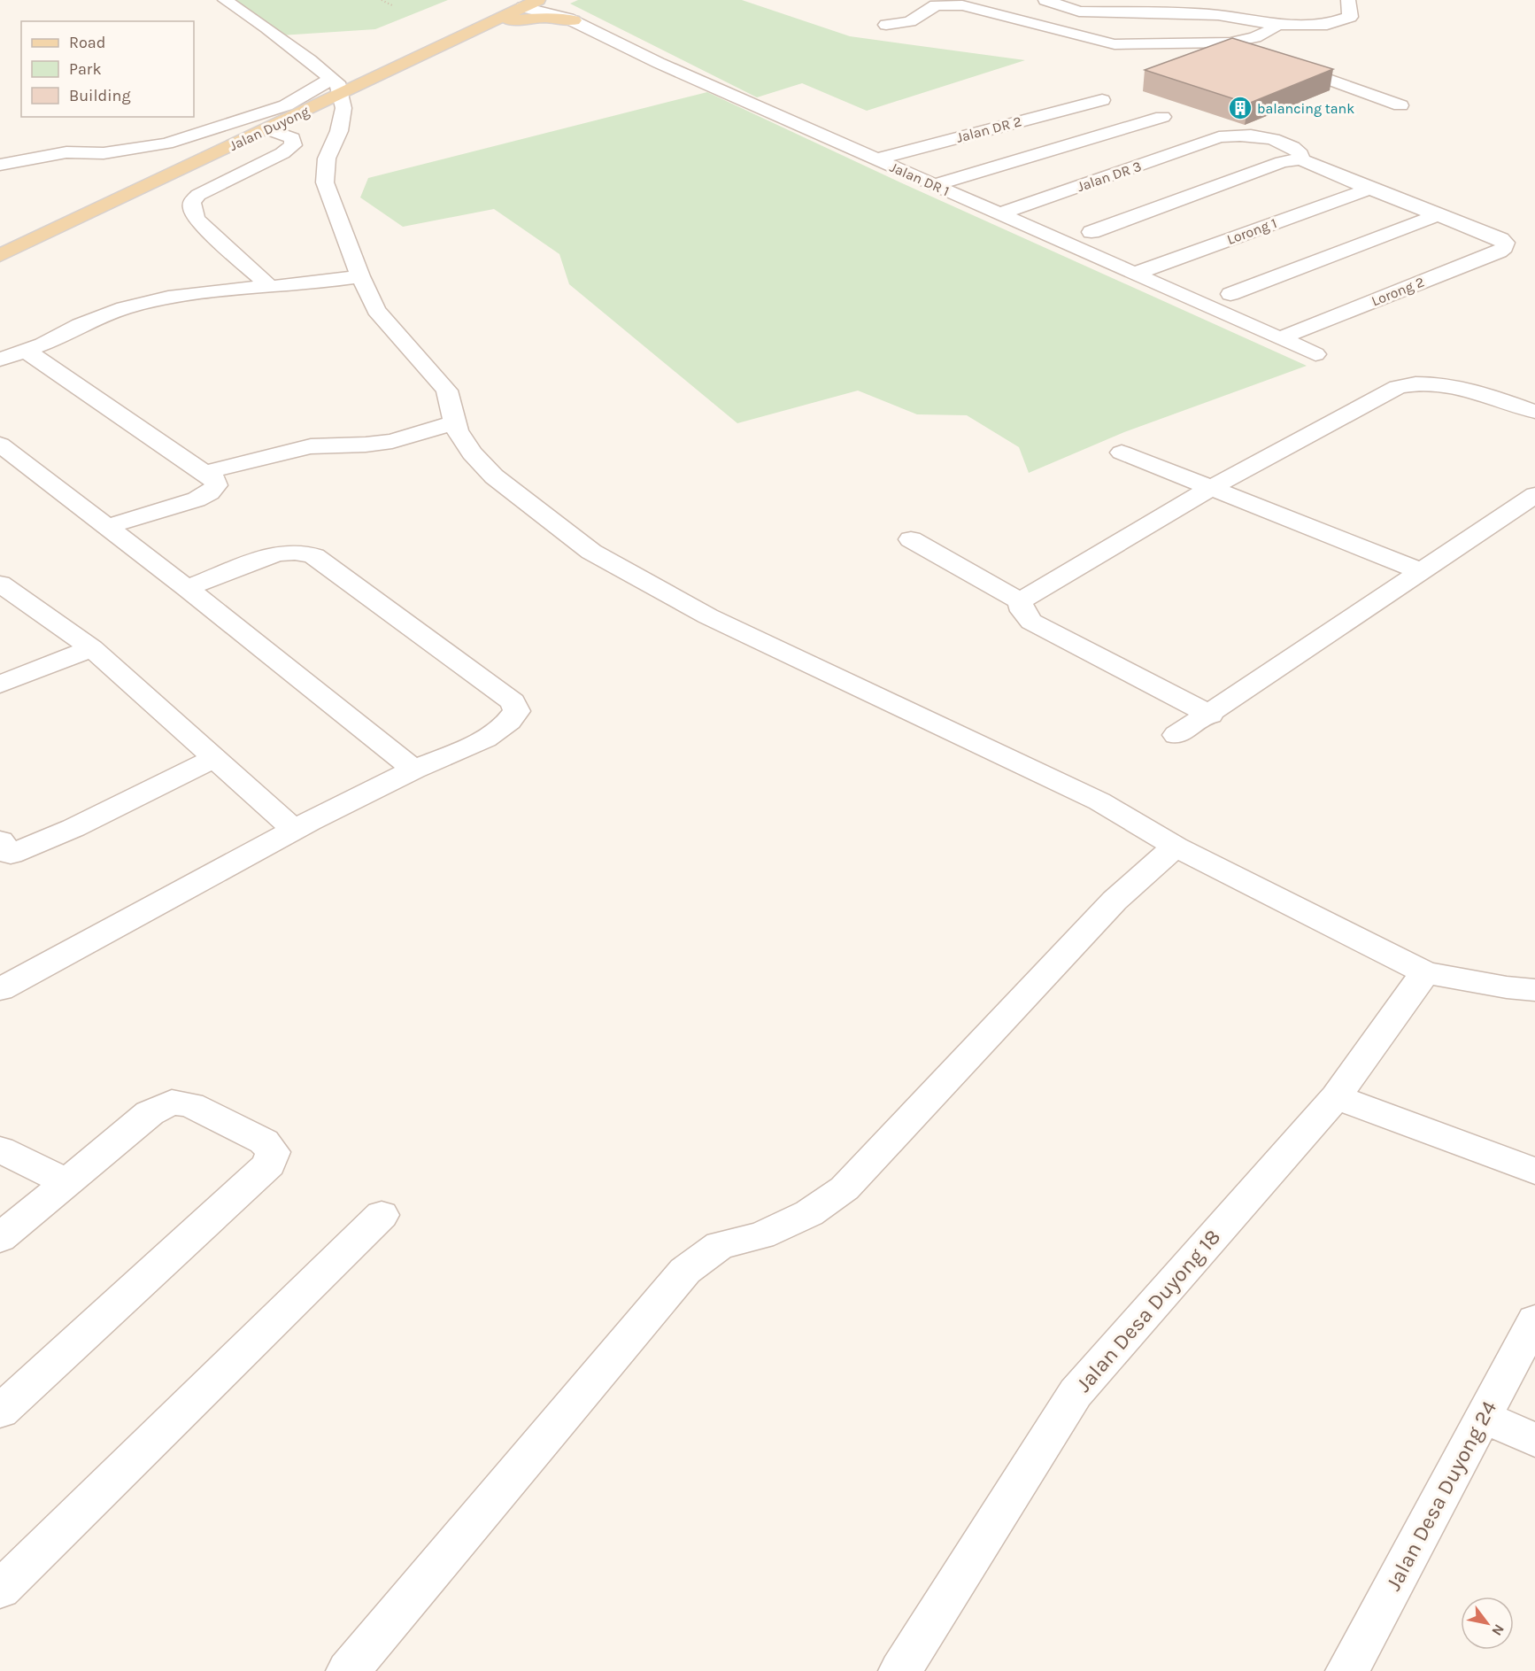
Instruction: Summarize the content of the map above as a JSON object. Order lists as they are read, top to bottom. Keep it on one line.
{"streets":{"main road":["Jalan Duyong"],"street":["Jalan DR 2","Jalan DR 3","Jalan DR 1","Lorong 1","Lorong 2","Jalan Desa Duyong 18","Jalan Desa Duyong 24"]},"crossings":[["Jalan Duyong","Jalan DR 1"],["Jalan DR 2","Jalan DR 1"],["Jalan DR 3","Jalan DR 1"],["Jalan DR 3","Lorong 1"],["Jalan DR 3","Lorong 2"],["Jalan DR 1","Lorong 1"],["Jalan DR 1","Lorong 2"]],"places":{"building":["balancing tank"]},"legend":["Road","Park","Building"],"north":"bottom right"}
